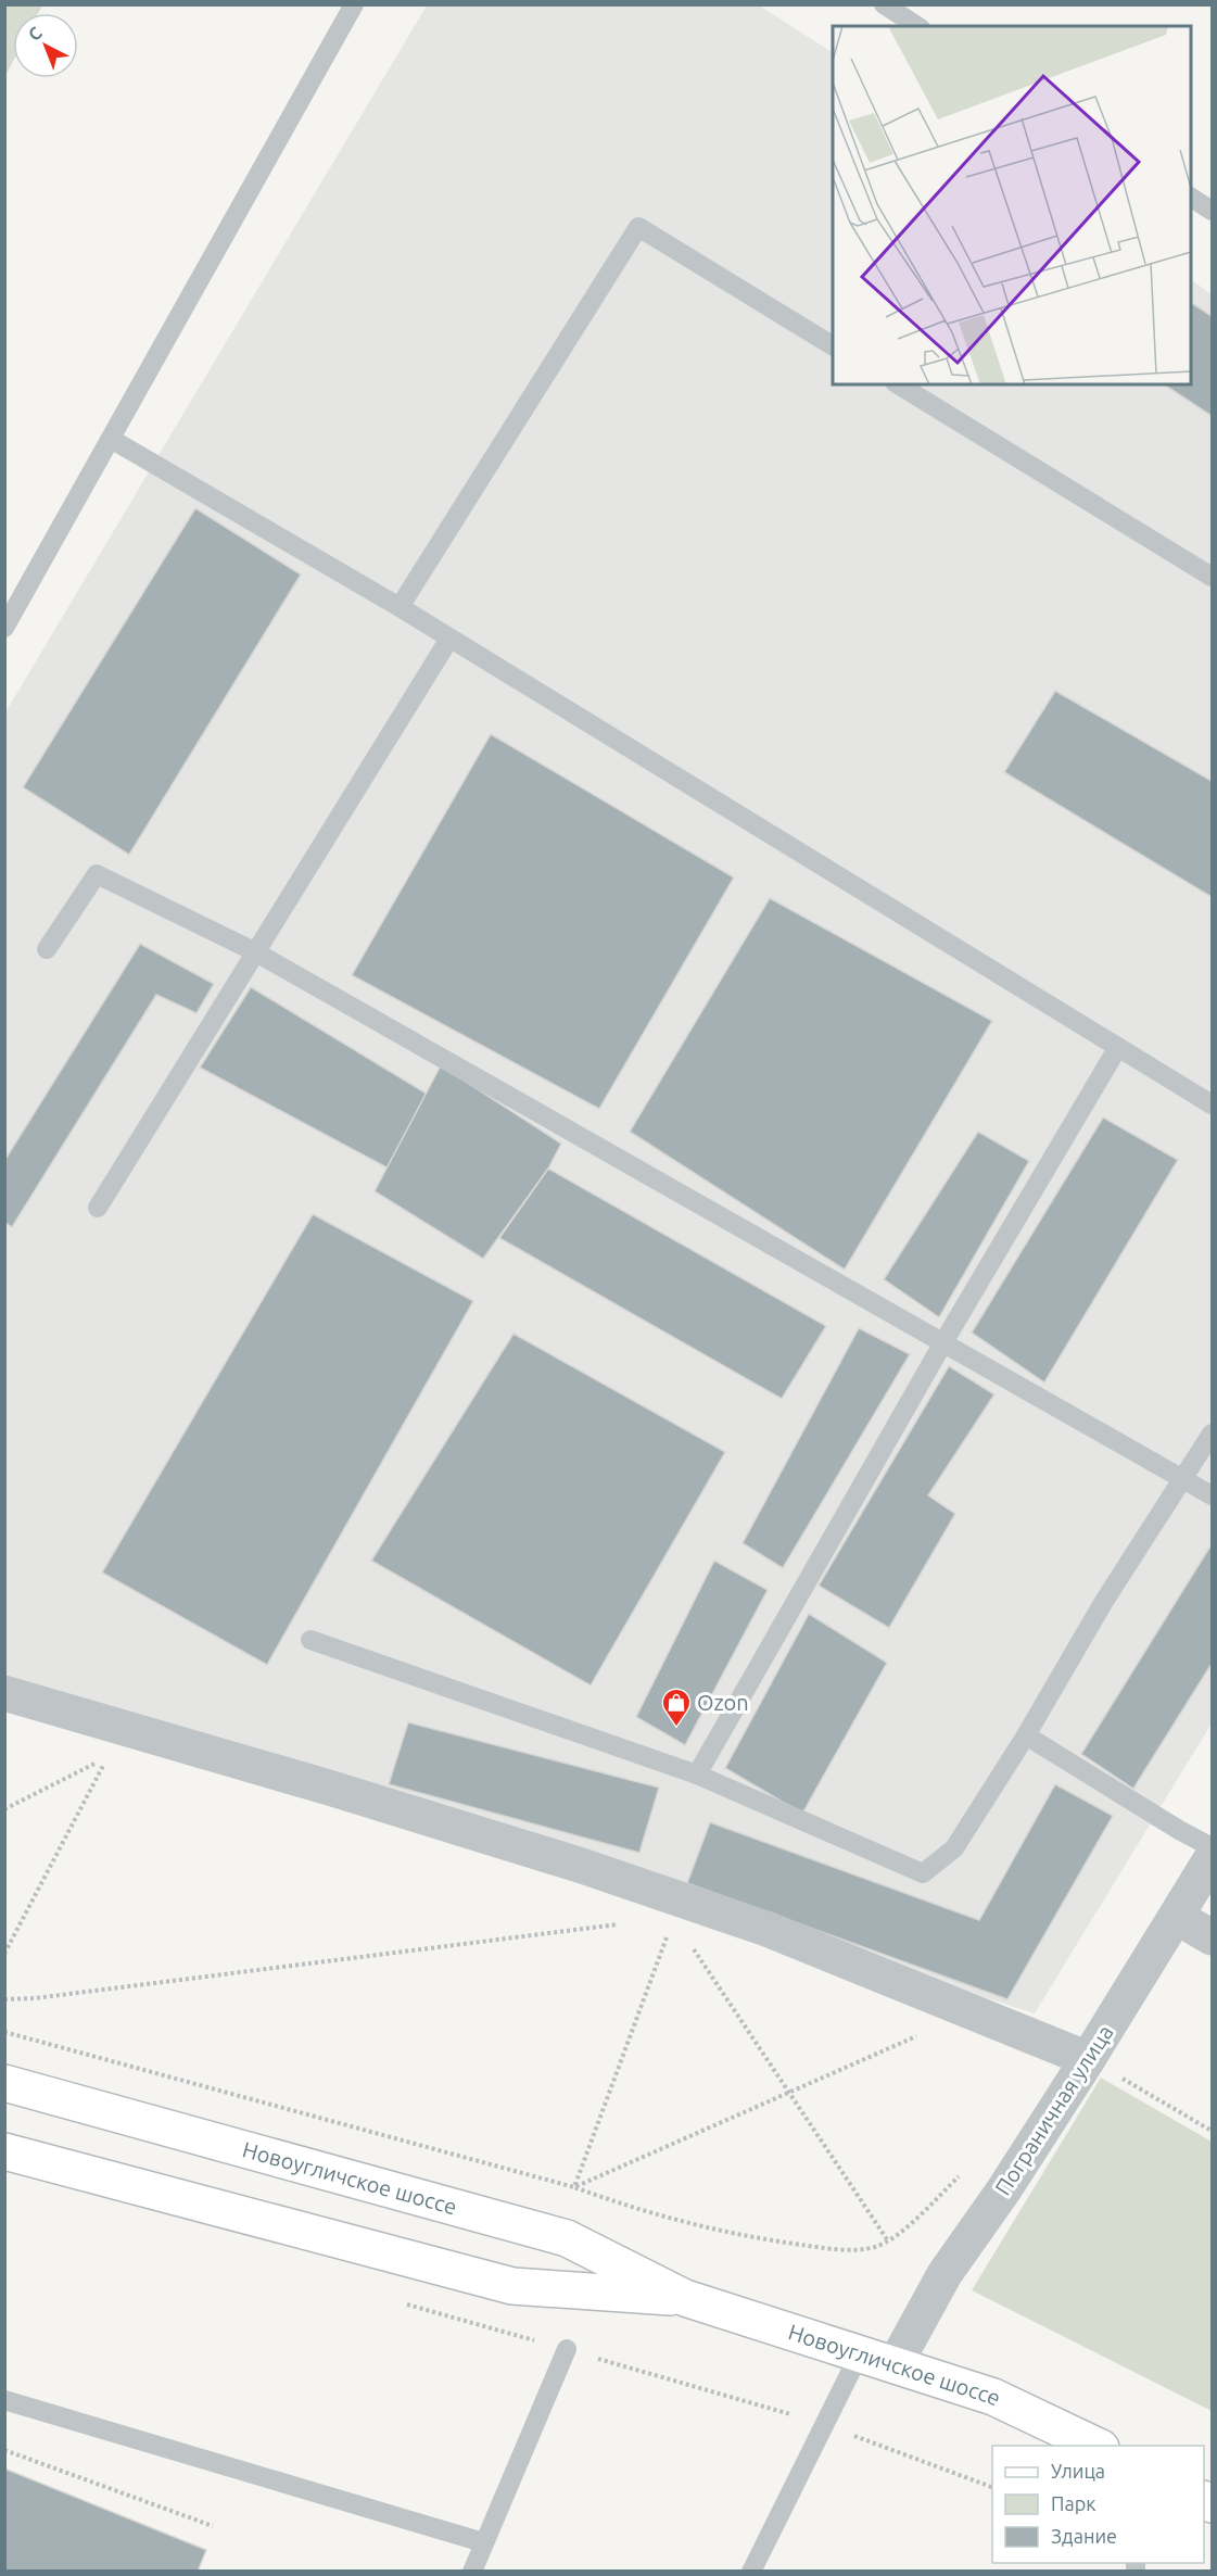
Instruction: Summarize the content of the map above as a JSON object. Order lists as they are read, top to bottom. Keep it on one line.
{"streets":{"main road":["Новоугличское шоссе"],"street":["Пограничная улица"]},"crossings":[["Пограничная улица","Новоугличское шоссе"]],"places":{"shop":["Ozon"]},"legend":["Улица","Парк","Здание"],"north":"top left"}
